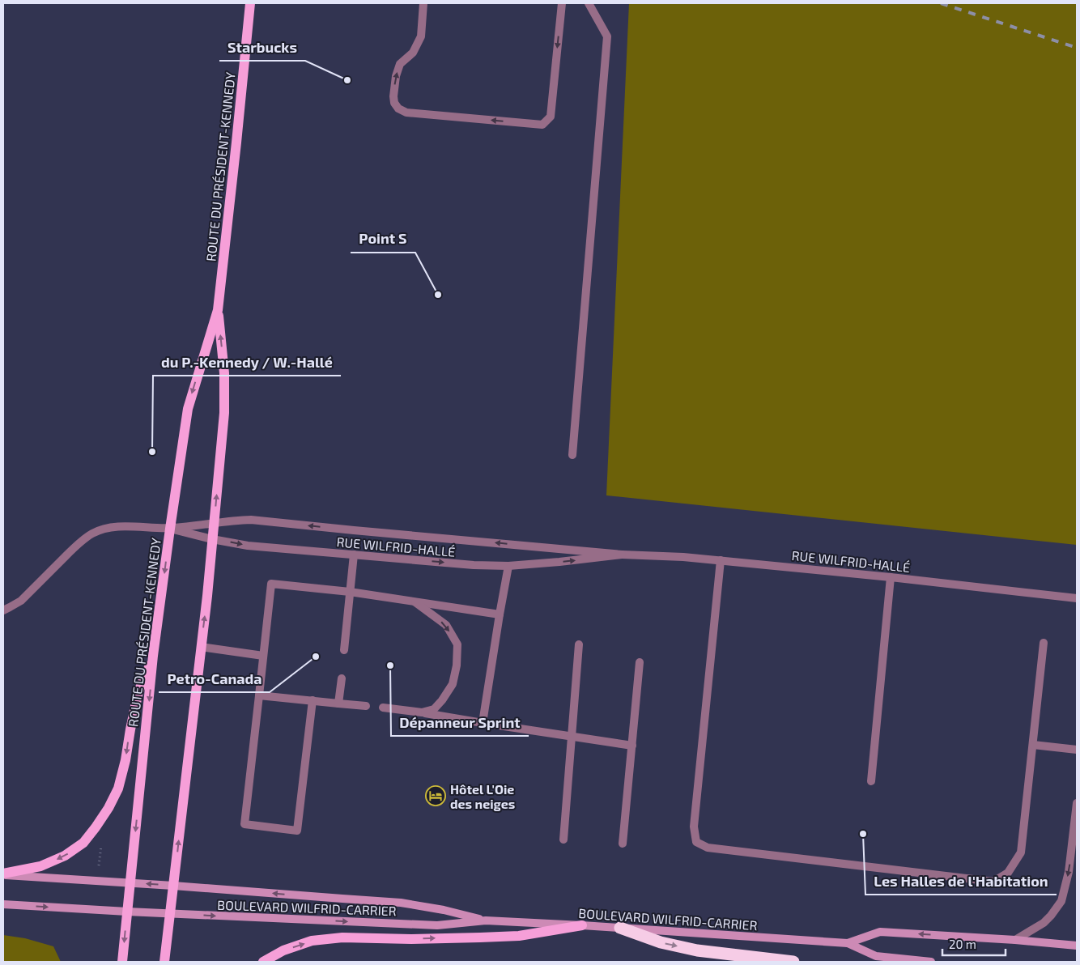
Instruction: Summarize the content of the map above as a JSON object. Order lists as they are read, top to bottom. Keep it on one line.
{"streets":{"main road":["ROUTE DU PRÉSIDENT-KENNEDY"],"street":["RUE WILFRID-HALLÉ","BOULEVARD WILFRID-CARRIER"]},"crossings":[["ROUTE DU PRÉSIDENT-KENNEDY","RUE WILFRID-HALLÉ"],["ROUTE DU PRÉSIDENT-KENNEDY","BOULEVARD WILFRID-CARRIER"]],"places":{"other":["Starbucks","Point S","du P.-Kennedy / W.-Hallé","Petro-Canada","Dépanneur Sprint","Les Halles de l'Habitation"],"hotel":["Hôtel L'Oie des neiges"]},"scale_bar":"20 m"}
